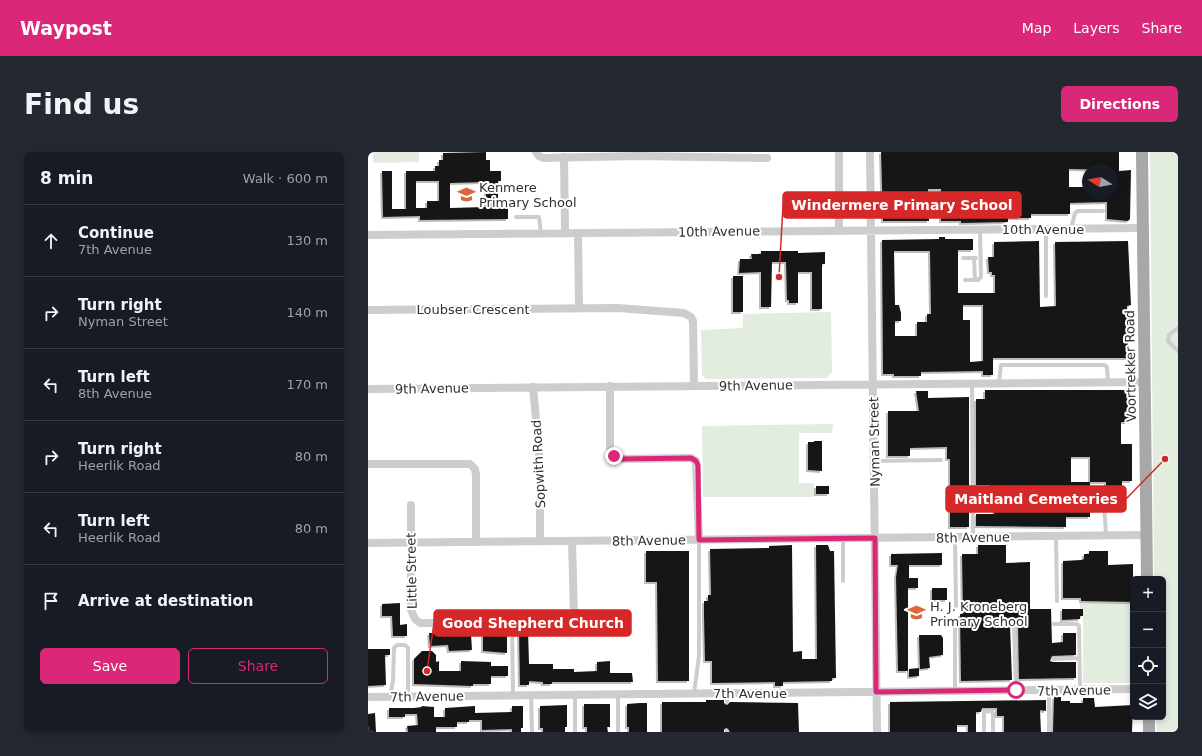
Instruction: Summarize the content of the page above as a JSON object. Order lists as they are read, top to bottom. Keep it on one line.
{"streets":{"main road":["Voortrekker Road"],"street":["10th Avenue","Loubser Crescent","9th Avenue","Nyman Street","Sopwith Road","8th Avenue","Little Street","7th Avenue"]},"crossings":[["10th Avenue","Voortrekker Road"],["10th Avenue","Nyman Street"],["Loubser Crescent","9th Avenue"],["Voortrekker Road","9th Avenue"],["Voortrekker Road","8th Avenue"],["9th Avenue","Nyman Street"],["9th Avenue","Sopwith Road"],["Nyman Street","8th Avenue"],["Nyman Street","7th Avenue"],["Sopwith Road","8th Avenue"],["8th Avenue","Little Street"]],"places":{"school or university":["Kenmere Primary School","H. J. Kroneberg Primary School"],"other":["Windermere Primary School","Maitland Cemeteries","Good Shepherd Church"]},"north":"left","page":{"header":"Waypost","nav":["Map","Layers","Share"],"buttons":["Directions",["Save","Share"]],"title":"Find us","heading":["8 min","Walk · 600 m"],"list":[["Continue","7th Avenue","130 m"],["Turn right","Nyman Street","140 m"],["Turn left","8th Avenue","170 m"],["Turn right","Heerlik Road","80 m"],["Turn left","Heerlik Road","80 m"],"Arrive at destination"],"map_buttons":["+","−"]}}
